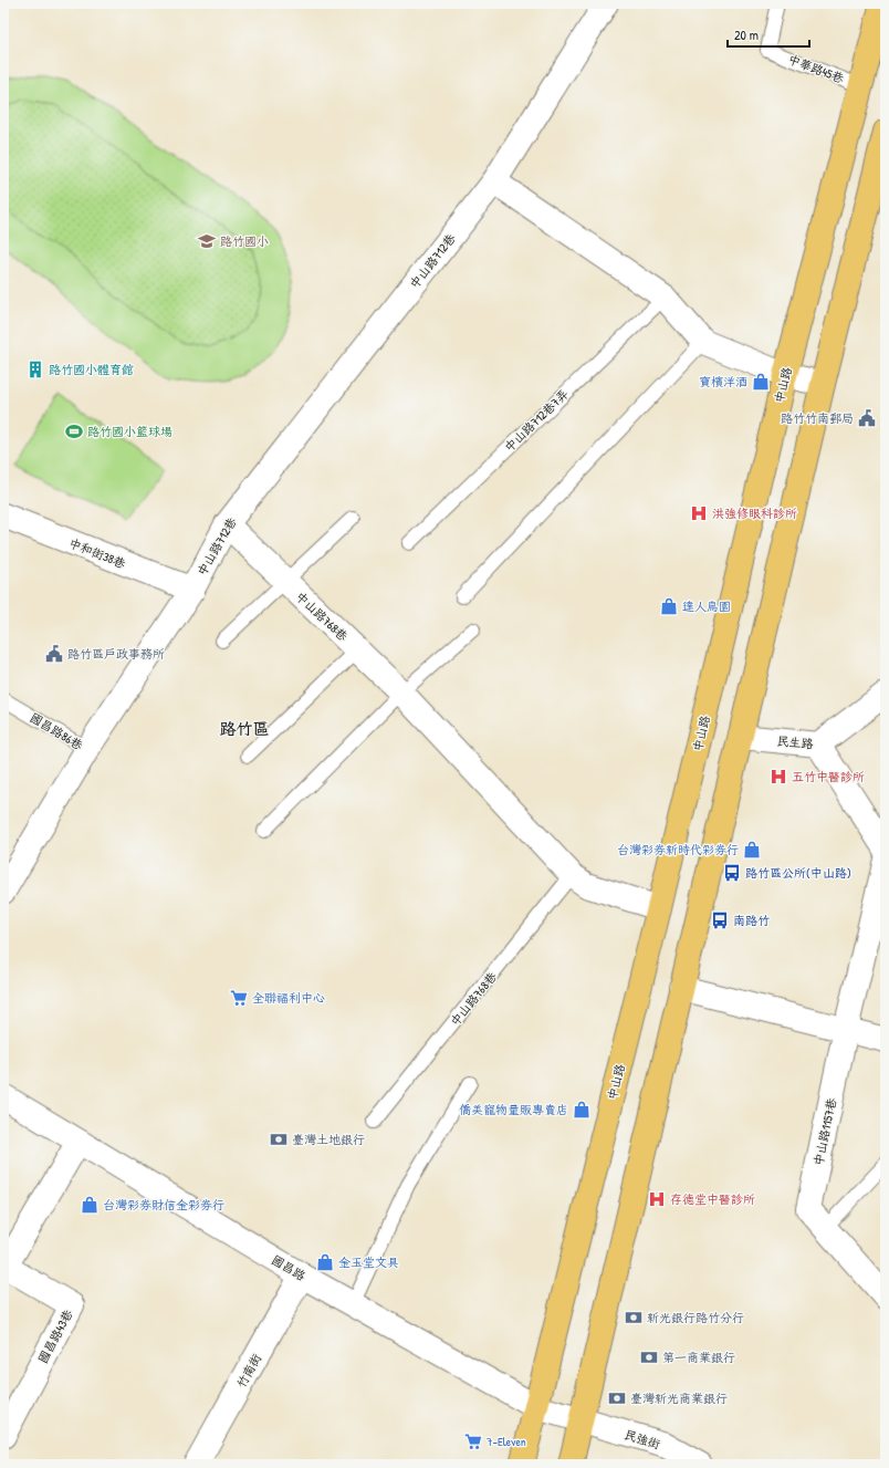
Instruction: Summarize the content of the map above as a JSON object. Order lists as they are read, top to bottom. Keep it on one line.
{"streets":{"main road":["中山路"],"street":["中山路712巷","中和街38巷","中山路768巷","民生路","中山路1157巷","國昌路","國昌路43巷","竹南街","民強街"],"lane":["中華路45巷","中山路712巷7弄","國昌路86巷"]},"crossings":[["中華路45巷","中山路"],["中山路712巷","中和街38巷"],["中山路712巷","中山路768巷"],["中山路712巷","國昌路86巷"],["中山路","中山路768巷"],["中山路","國昌路"],["國昌路","國昌路43巷"],["國昌路","竹南街"],["國昌路","民強街"]],"districts":["路竹區"],"places":{"school or university":["路竹國小"],"building":["路竹國小體育館"],"shop":["寶檳洋酒","達人鳥園","台灣彩券新時代彩券行","僑美寵物量販專賣店","台灣彩券財信金彩券行","金玉堂文具"],"public building":["路竹竹南郵局","路竹區戶政事務所"],"sports":["路竹國小籃球場"],"hospital":["洪強修眼科診所","五竹中醫診所","存德堂中醫診所"],"bus stop":["路竹區公所(中山路)","南路竹"],"supermarket":["全聯福利中心","7-Eleven"],"bank":["臺灣土地銀行","新光銀行路竹分行","第一商業銀行","臺灣新光商業銀行"]},"scale_bar":"20 m"}
